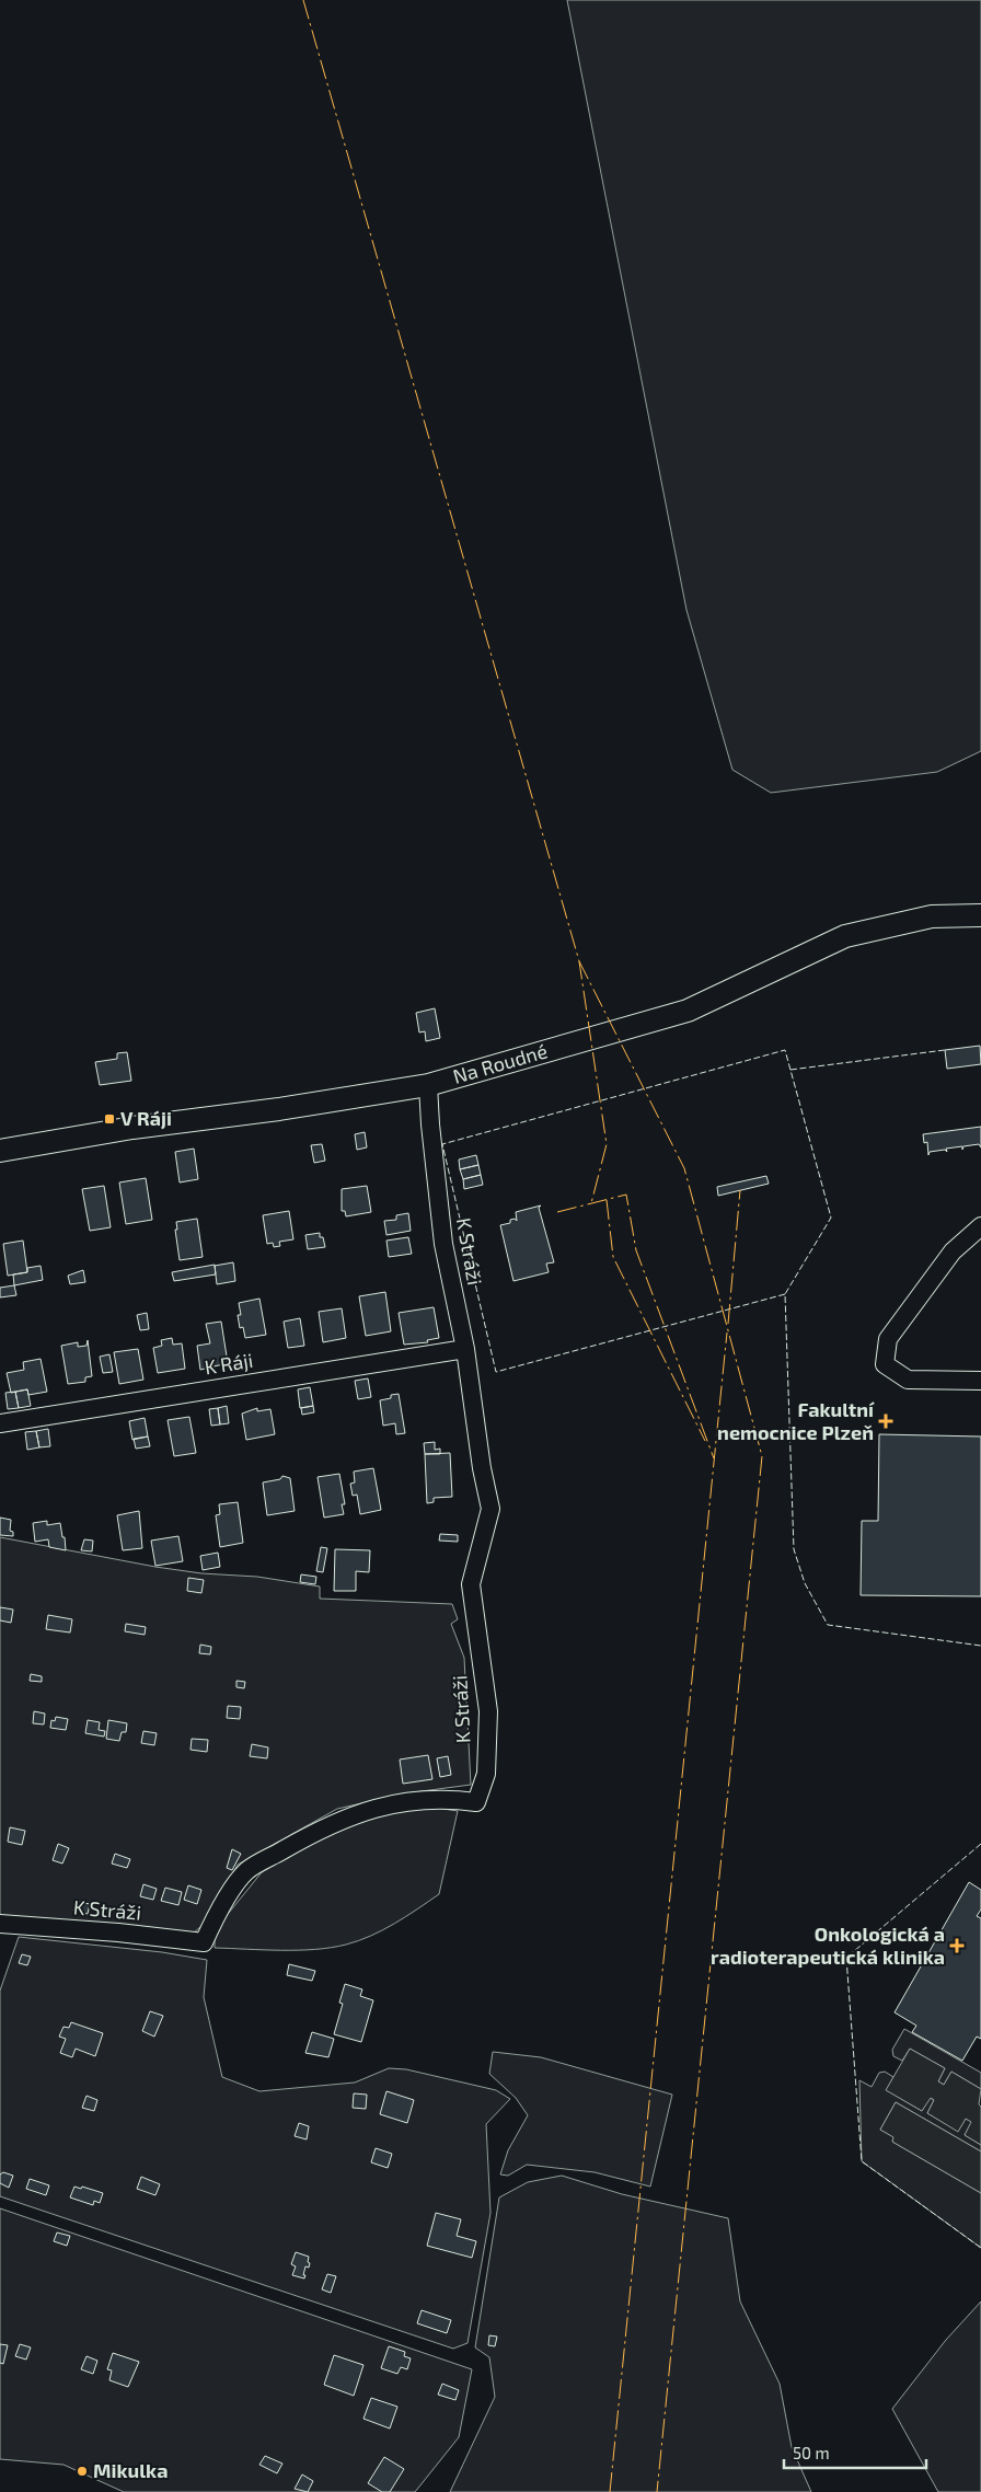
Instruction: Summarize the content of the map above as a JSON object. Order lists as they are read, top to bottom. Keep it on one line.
{"streets":{"street":["Na Roudné","K Stráži","K Ráji"]},"crossings":[["Na Roudné","K Stráži"],["K Stráži","K Ráji"]],"places":{"transit":["V Ráji"],"health":["Fakultní nemocnice Plzeň","Onkologická a radioterapeutická klinika"],"other":["Mikulka"]},"scale_bar":"50 m"}
